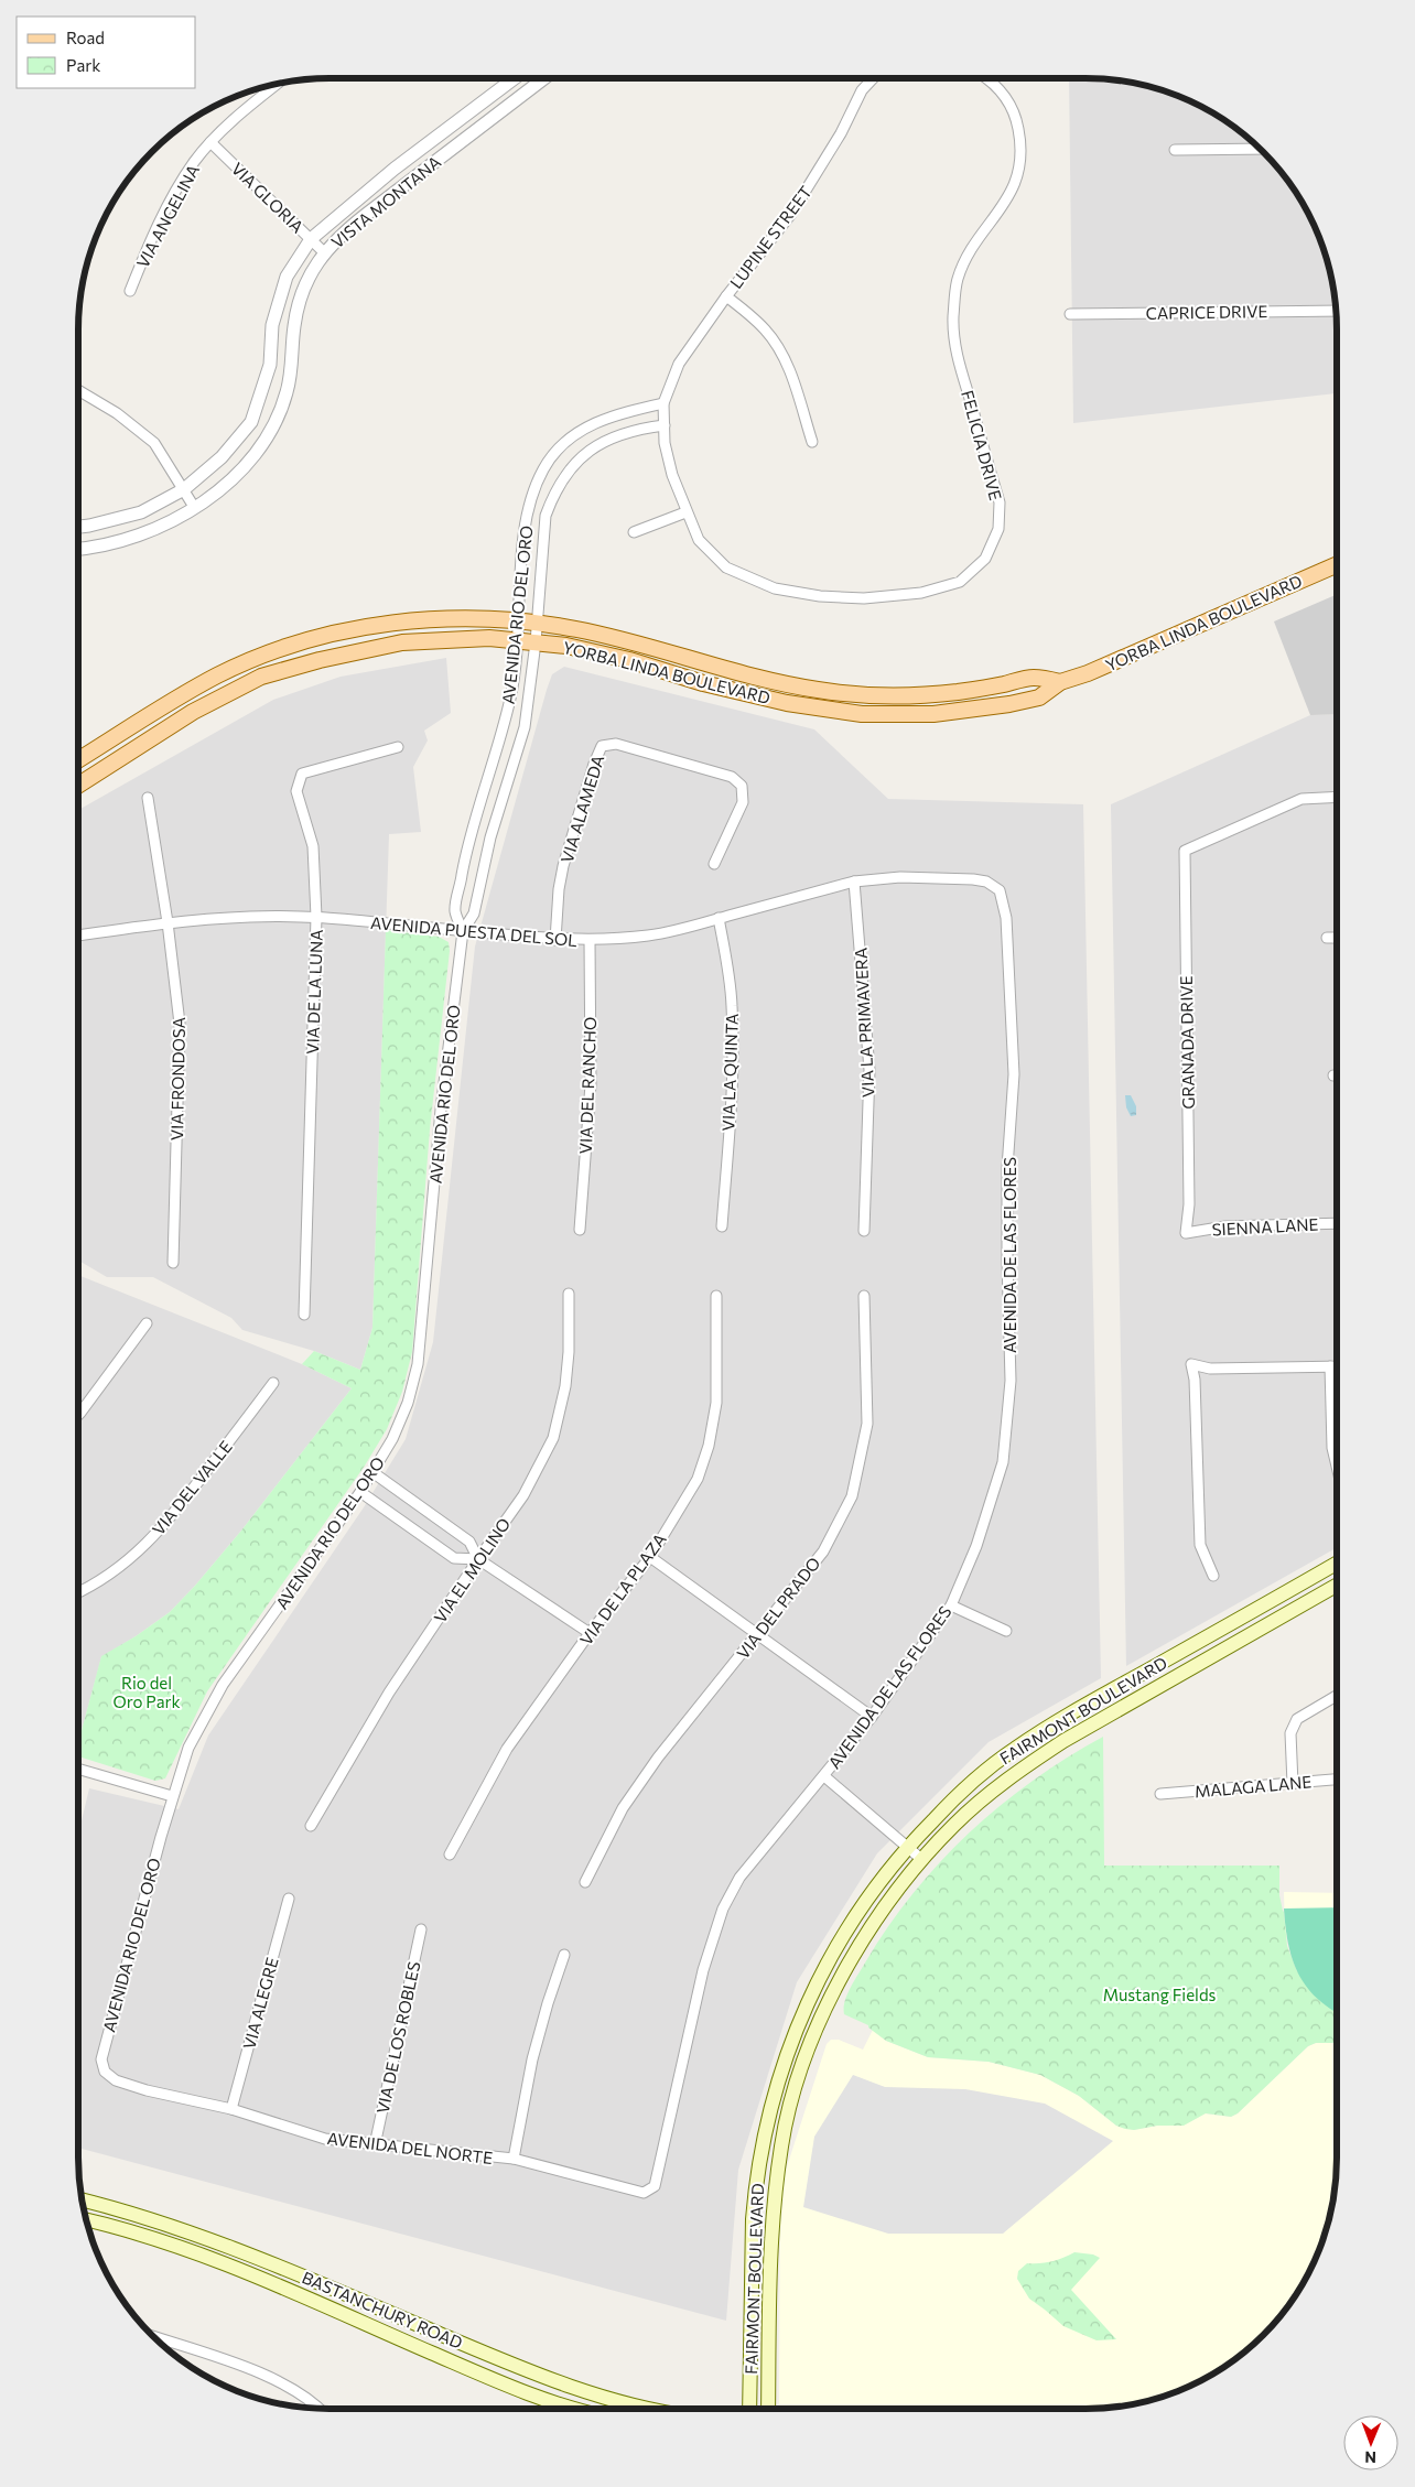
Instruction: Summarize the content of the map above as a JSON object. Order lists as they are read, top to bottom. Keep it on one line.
{"streets":{"main road":["YORBA LINDA BOULEVARD","FAIRMONT BOULEVARD","BASTANCHURY ROAD"],"street":["VIA GLORIA","VISTA MONTANA","VIA ANGELINA","LUPINE STREET","CAPRICE DRIVE","FELICIA DRIVE","AVENIDA RIO DEL ORO","VIA ALAMEDA","AVENIDA PUESTA DEL SOL","VIA DE LA LUNA","VIA LA PRIMAVERA","GRANADA DRIVE","VIA LA QUINTA","VIA FRONDOSA","VIA DEL RANCHO","SIENNA LANE","AVENIDA DE LAS FLORES","VIA DEL VALLE","VIA EL MOLINO","VIA DE LA PLAZA","VIA DEL PRADO","MALAGA LANE","VIA ALEGRE","VIA DE LOS ROBLES","AVENIDA DEL NORTE"]},"crossings":[["VIA GLORIA","VISTA MONTANA"],["VIA GLORIA","VIA ANGELINA"],["LUPINE STREET","FELICIA DRIVE"],["LUPINE STREET","AVENIDA RIO DEL ORO"],["FELICIA DRIVE","AVENIDA RIO DEL ORO"],["AVENIDA RIO DEL ORO","YORBA LINDA BOULEVARD"],["AVENIDA RIO DEL ORO","AVENIDA PUESTA DEL SOL"],["AVENIDA RIO DEL ORO","AVENIDA DEL NORTE"],["VIA ALAMEDA","AVENIDA PUESTA DEL SOL"],["AVENIDA PUESTA DEL SOL","VIA DE LA LUNA"],["AVENIDA PUESTA DEL SOL","VIA LA PRIMAVERA"],["AVENIDA PUESTA DEL SOL","VIA LA QUINTA"],["AVENIDA PUESTA DEL SOL","VIA FRONDOSA"],["AVENIDA PUESTA DEL SOL","VIA DEL RANCHO"],["AVENIDA PUESTA DEL SOL","AVENIDA DE LAS FLORES"],["GRANADA DRIVE","SIENNA LANE"],["AVENIDA DE LAS FLORES","AVENIDA DEL NORTE"],["VIA ALEGRE","AVENIDA DEL NORTE"],["VIA DE LOS ROBLES","AVENIDA DEL NORTE"]],"parks":["Rio del Oro Park","Mustang Fields"],"legend":["Road","Park"],"north":"bottom"}
